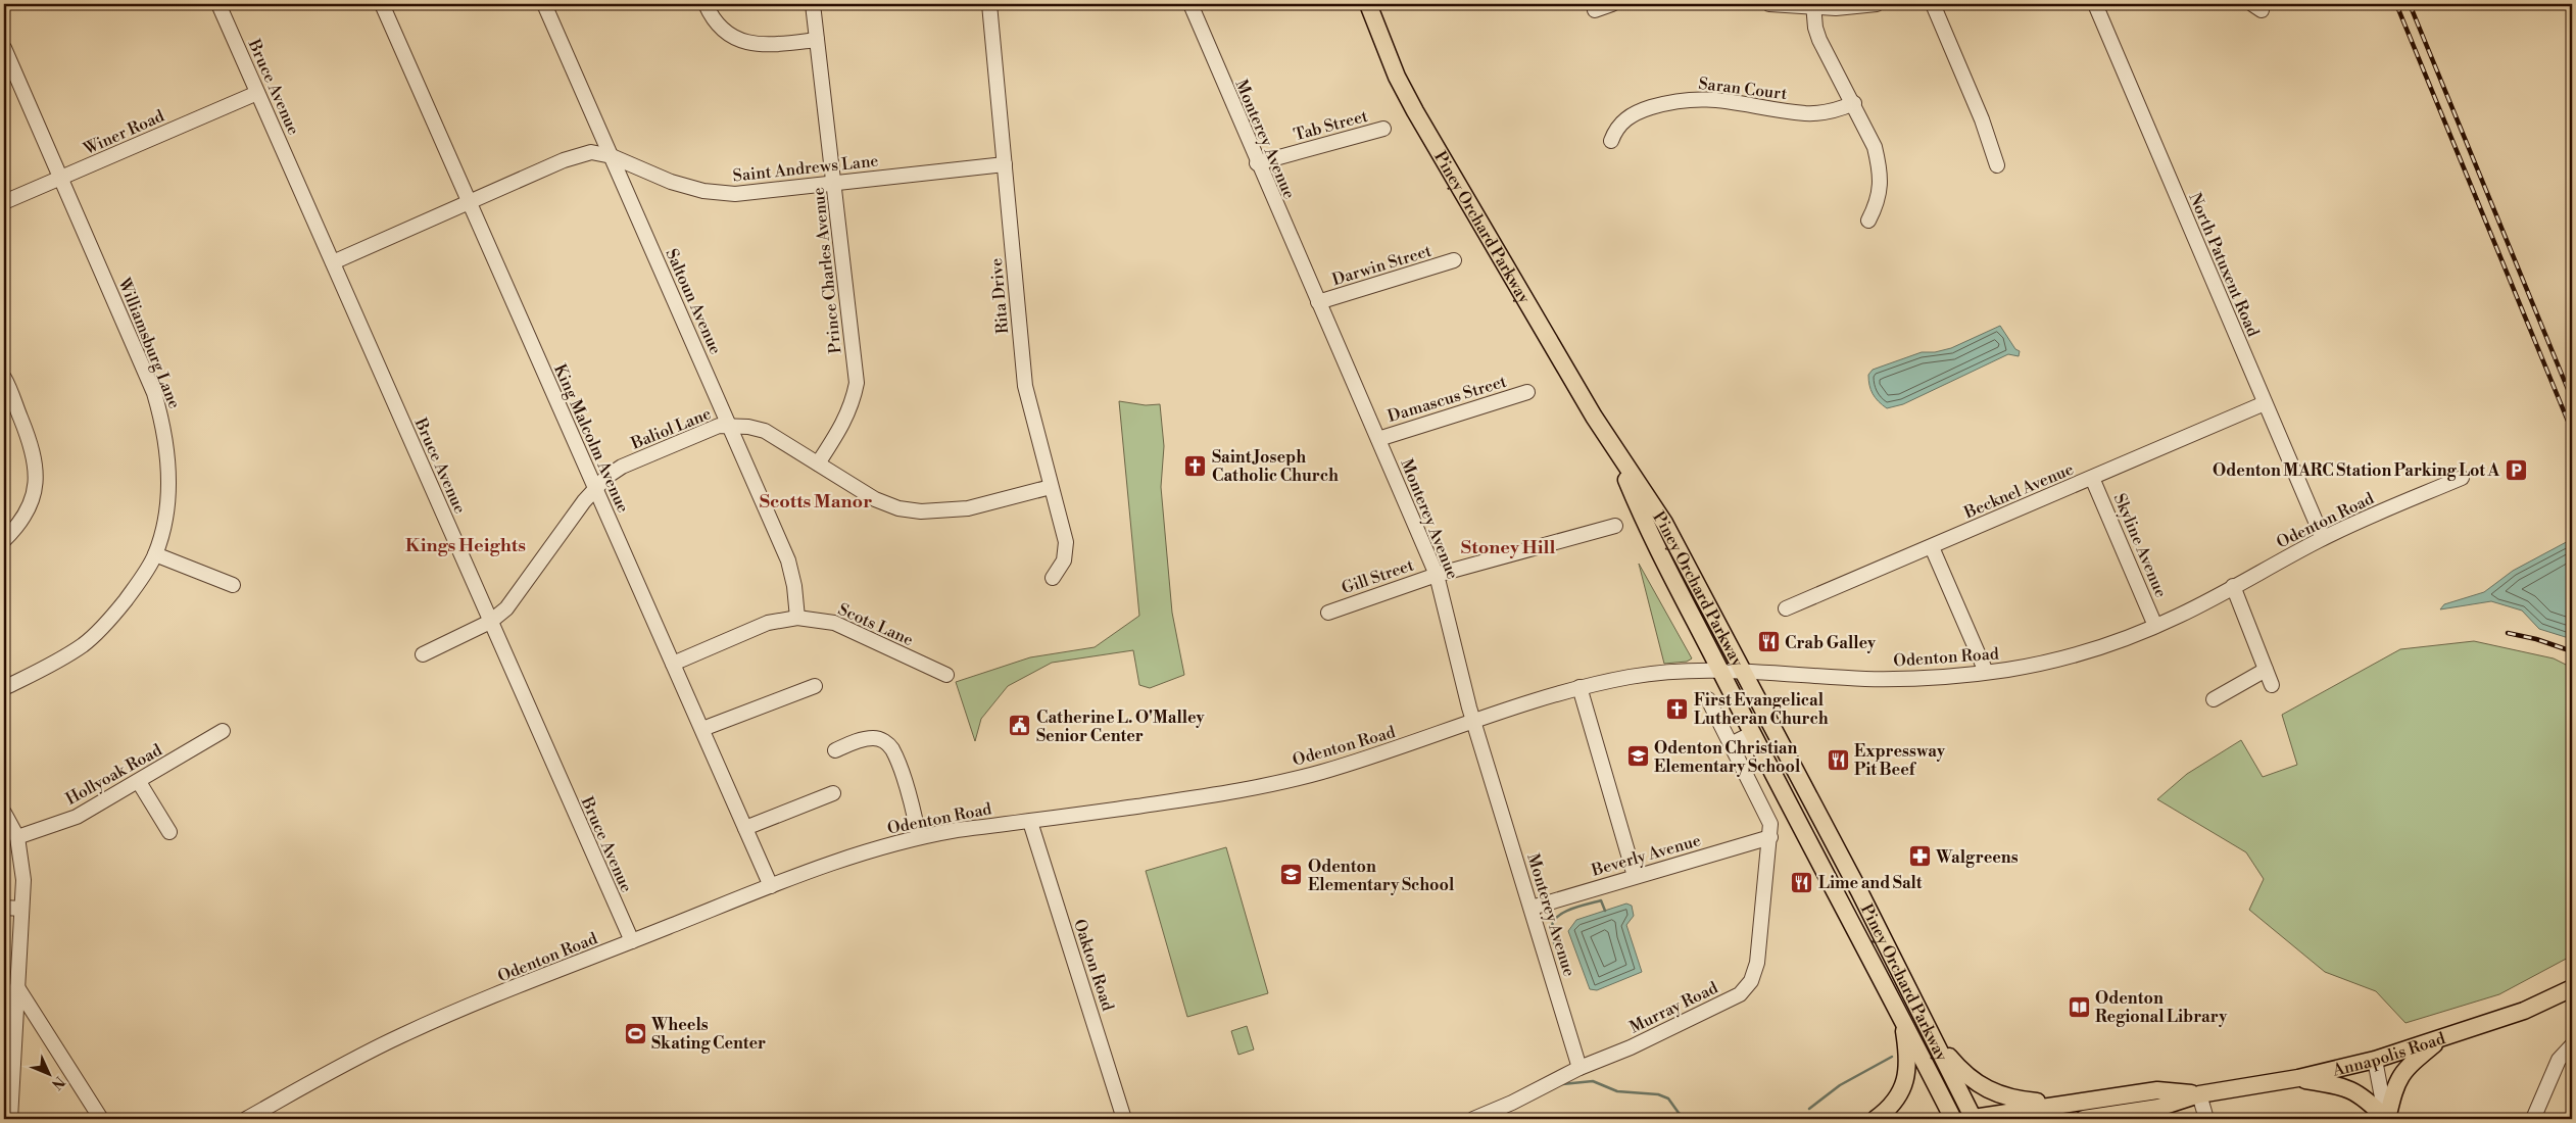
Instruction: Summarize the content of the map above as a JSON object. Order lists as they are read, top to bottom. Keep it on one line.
{"streets":{"main road":["Piney Orchard Parkway","Annapolis Road"],"street":["Bruce Avenue","Saran Court","Tab Street","Winer Road","Monterey Avenue","Saint Andrews Lane","Darwin Street","North Patuxent Road","Prince Charles Avenue","Rita Drive","Saltoun Avenue","Williamsburg Lane","Damascus Street","Baliol Lane","King Malcolm Avenue","Becknel Avenue","Odenton Road","Skyline Avenue","Gill Street","Scots Lane","Hollyoak Road","Beverly Avenue","Oakton Road","Murray Road"]},"crossings":[["Bruce Avenue","Winer Road"],["Bruce Avenue","Saint Andrews Lane"],["Bruce Avenue","Baliol Lane"],["Bruce Avenue","Odenton Road"],["Tab Street","Monterey Avenue"],["Winer Road","Williamsburg Lane"],["Monterey Avenue","Darwin Street"],["Monterey Avenue","Damascus Street"],["Monterey Avenue","Odenton Road"],["Monterey Avenue","Gill Street"],["Monterey Avenue","Beverly Avenue"],["Monterey Avenue","Murray Road"],["Saint Andrews Lane","Prince Charles Avenue"],["Saint Andrews Lane","Rita Drive"],["Saint Andrews Lane","Saltoun Avenue"],["Saint Andrews Lane","King Malcolm Avenue"],["Piney Orchard Parkway","Odenton Road"],["Piney Orchard Parkway","Annapolis Road"],["North Patuxent Road","Becknel Avenue"],["North Patuxent Road","Odenton Road"],["Prince Charles Avenue","Baliol Lane"],["Rita Drive","Baliol Lane"],["Saltoun Avenue","Baliol Lane"],["Saltoun Avenue","Scots Lane"],["Baliol Lane","King Malcolm Avenue"],["King Malcolm Avenue","Odenton Road"],["King Malcolm Avenue","Scots Lane"],["Becknel Avenue","Skyline Avenue"],["Odenton Road","Skyline Avenue"],["Odenton Road","Oakton Road"],["Beverly Avenue","Murray Road"]],"districts":["Scotts Manor","Kings Heights","Stoney Hill"],"places":{"church":["Saint Joseph Catholic Church","First Evangelical Lutheran Church"],"parking":["Odenton MARC Station Parking Lot A"],"restaurant":["Crab Galley","Expressway Pit Beef","Lime and Salt"],"public building":["Catherine L. O'Malley Senior Center"],"school or university":["Odenton Christian Elementary School","Odenton Elementary School"],"pharmacy":["Walgreens"],"library":["Odenton Regional Library"],"sports":["Wheels Skating Center"]},"north":"bottom right"}
